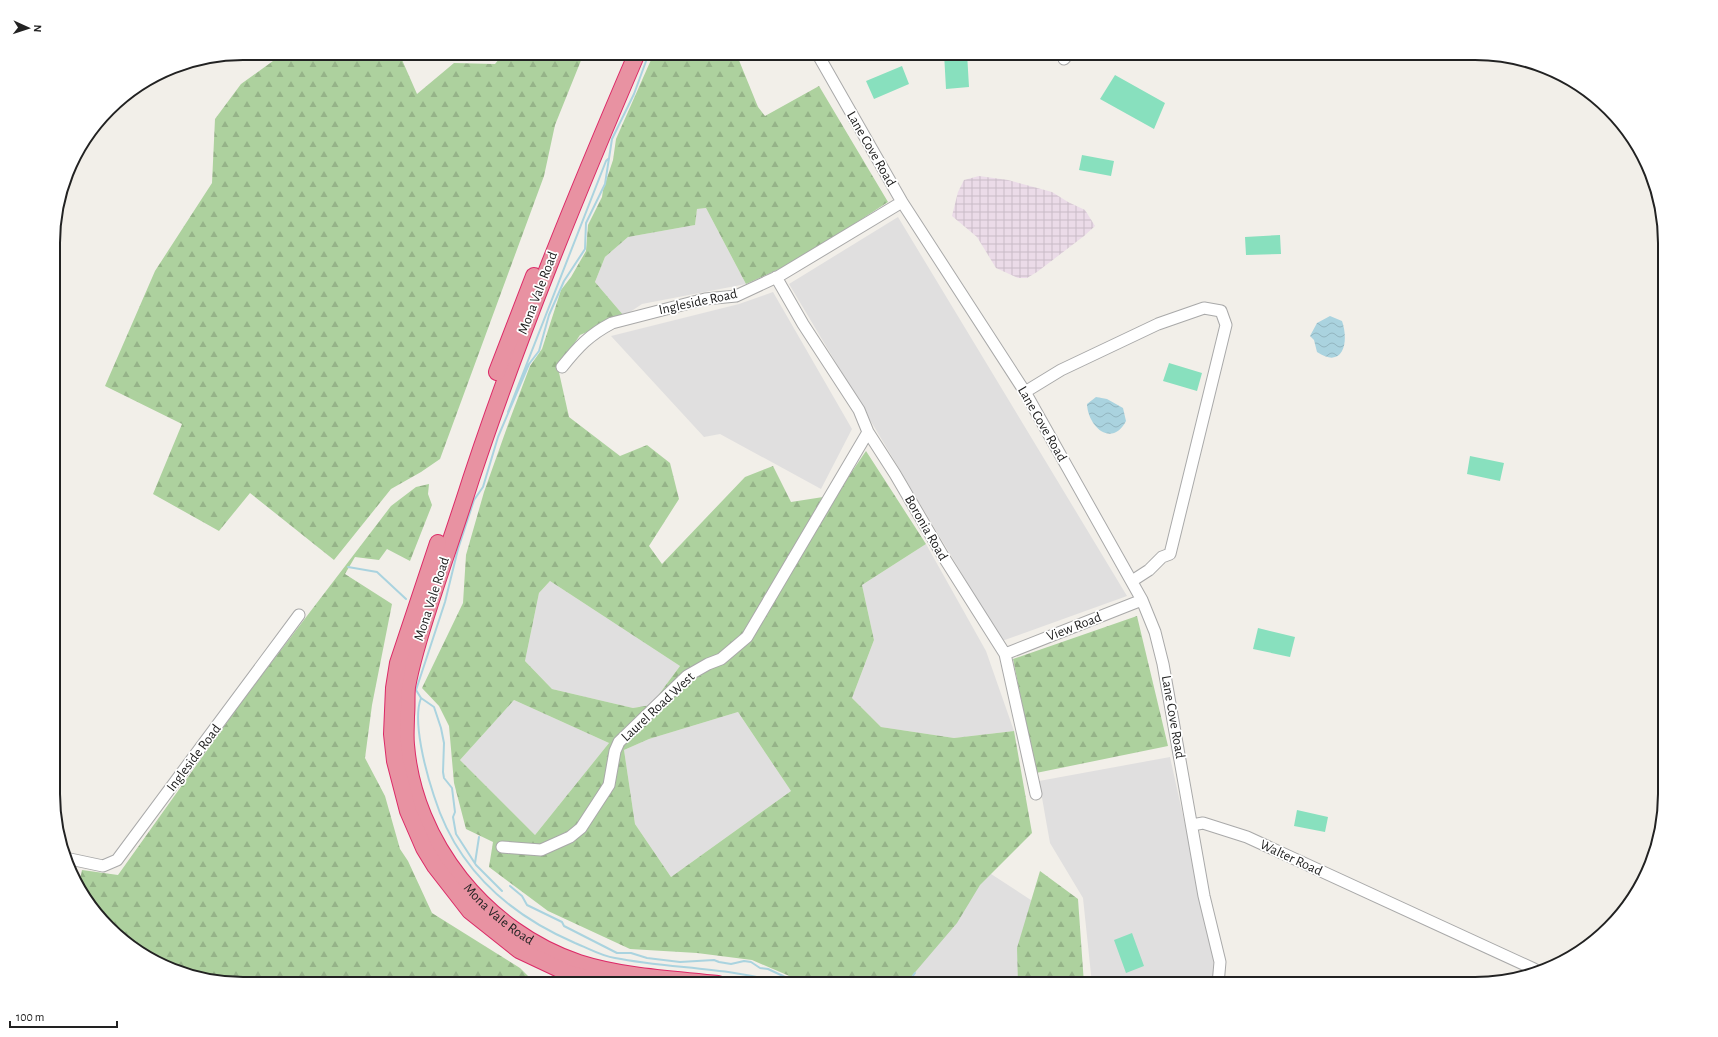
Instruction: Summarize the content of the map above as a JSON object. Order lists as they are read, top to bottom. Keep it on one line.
{"streets":{"highway":["Mona Vale Road"],"street":["Lane Cove Road","Ingleside Road","Boronia Road","View Road","Laurel Road West","Walter Road"]},"crossings":[["Lane Cove Road","Ingleside Road"],["Lane Cove Road","View Road"],["Lane Cove Road","Walter Road"],["Ingleside Road","Boronia Road"],["Boronia Road","View Road"],["Boronia Road","Laurel Road West"]],"scale_bar":"100 m","north":"right"}
